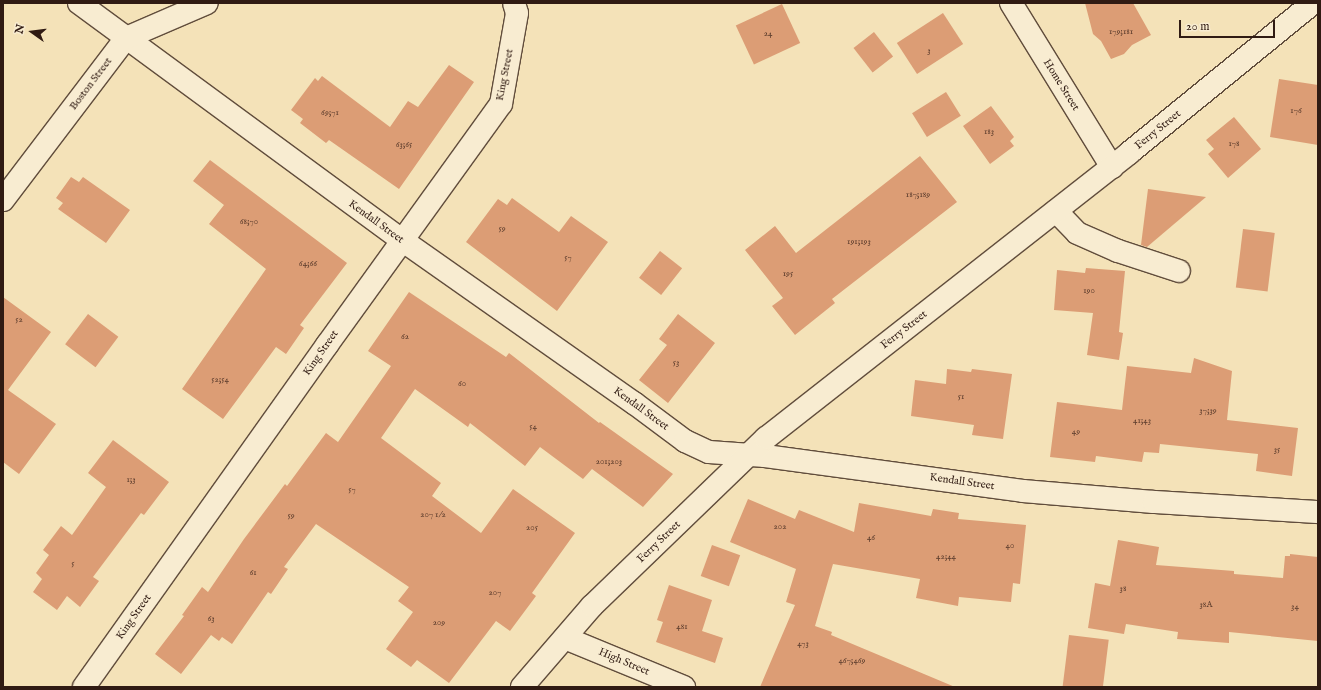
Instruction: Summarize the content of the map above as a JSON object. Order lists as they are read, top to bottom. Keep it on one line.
{"streets":{"street":["King Street","Boston Street","Home Street","Ferry Street","Kendall Street","High Street"]},"crossings":[["King Street","Kendall Street"],["Boston Street","Kendall Street"],["Home Street","Ferry Street"],["Ferry Street","Kendall Street"],["Ferry Street","High Street"]],"house_numbers":["179;181","24","3","176","69;71","183","178","63;65","187;189","68;70","59","191;193","57","64;66","195","190","52","62","53","52;54","60","51","37;39","41;43","54","49","35","201;203","1;3","57","207 1/2","59","202","205","46","40","42;44","5","61","38","207","38A","34","63","209","481","473","467;469"],"scale_bar":"20 m","north":"left"}
